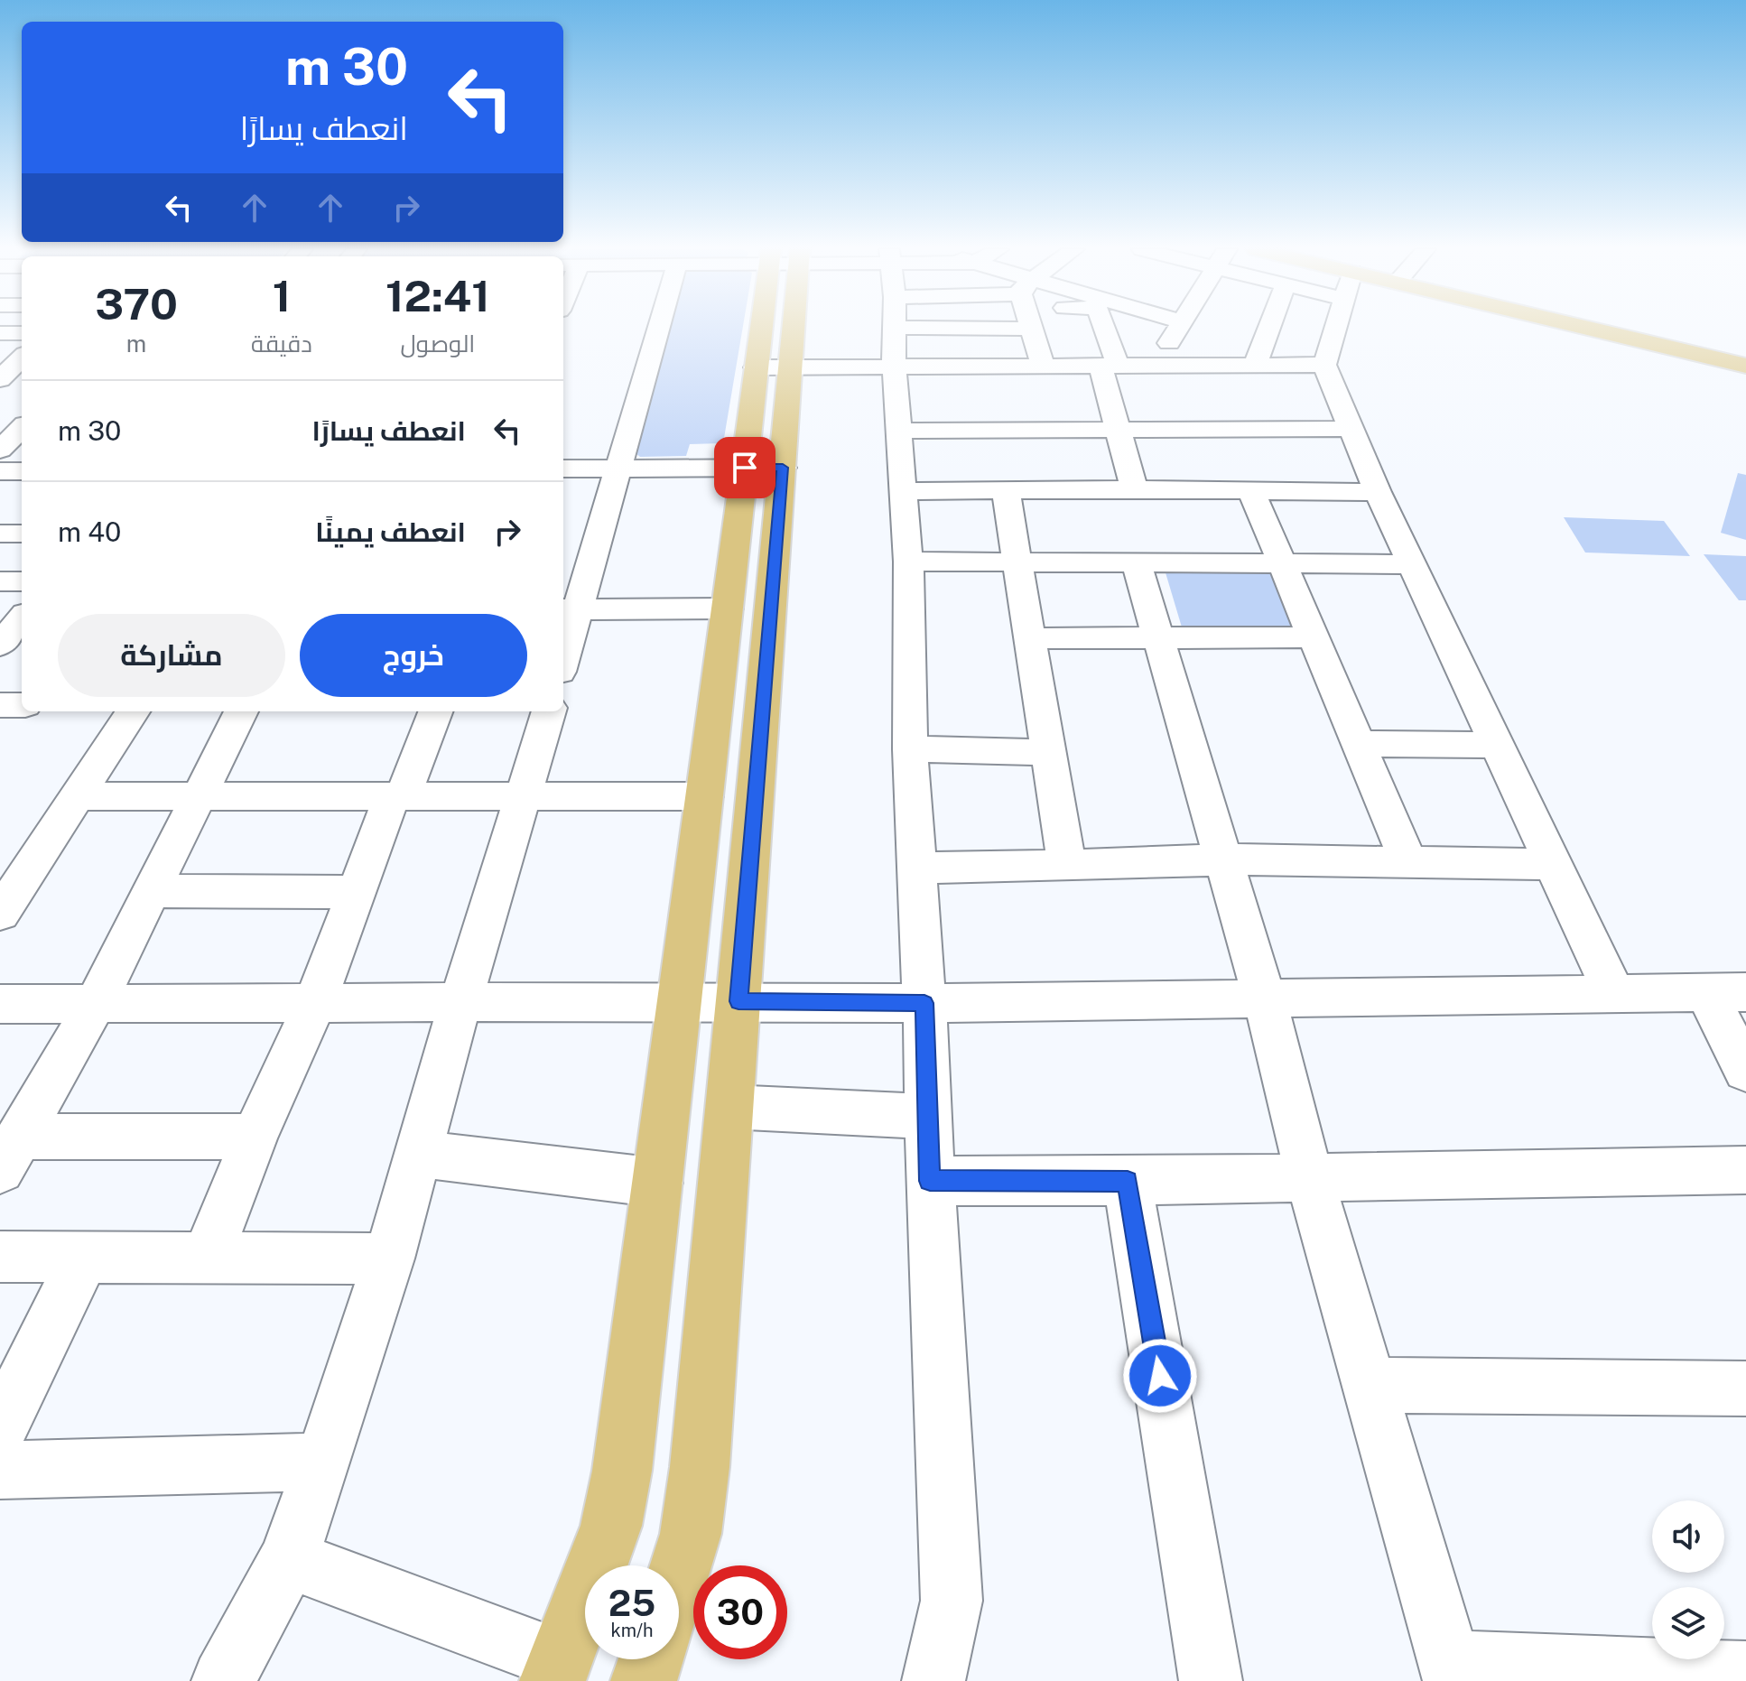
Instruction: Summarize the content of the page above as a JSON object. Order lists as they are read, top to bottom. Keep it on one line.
{"page":{"turn":["30 m","انعطف يسارًا"],"eta":["12:41","الوصول","1","دقيقة","370","m"],"list":[{"name":"انعطف يسارًا","value":"30 m"},{"name":"انعطف يمينًا","value":"40 m"}],"buttons":["خروج","مشاركة"],"speed":"25 km/h","limit":"30"}}
